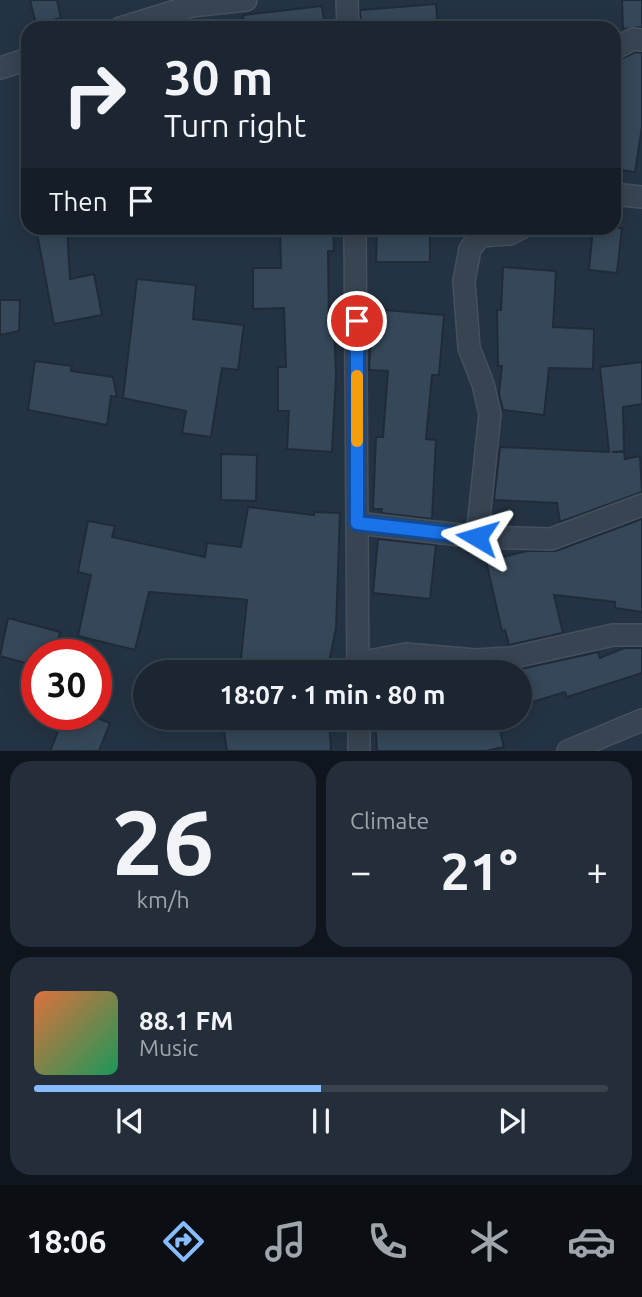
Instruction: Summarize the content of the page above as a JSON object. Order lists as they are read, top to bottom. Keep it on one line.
{"page":{"turn":["30 m","Turn right"],"then":"Then","limit":"30","trip":"18:07 · 1 min · 80 m","tile":[["26","km/h"],"Climate"],"heat":["−","21°","+"],"song":["88.1 FM","Music"],"tabs":"18:06"}}
